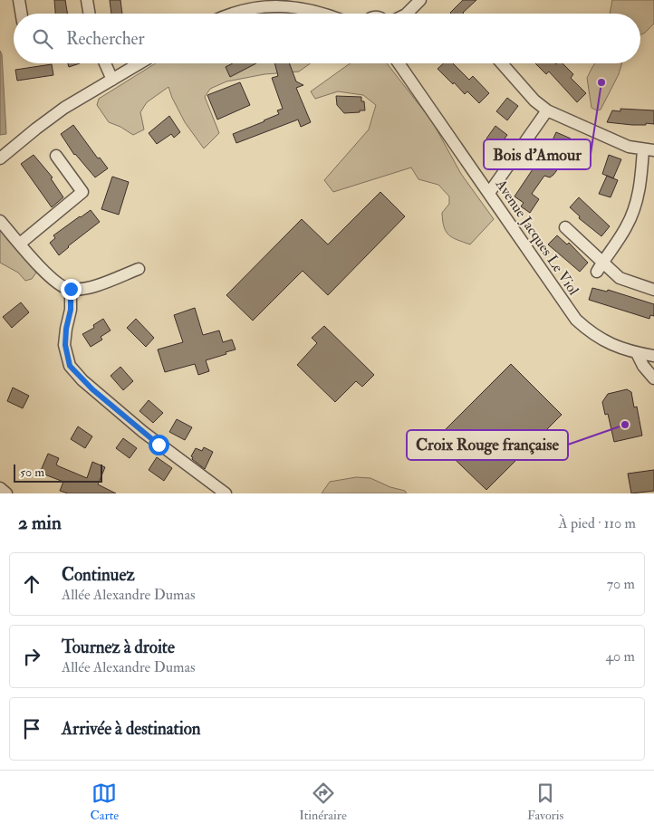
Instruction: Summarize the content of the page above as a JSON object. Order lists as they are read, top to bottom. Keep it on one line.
{"streets":{"street":["Avenue Jacques Le Viol"]},"places":["Bois d'Amour","Croix Rouge française"],"scale_bar":"50 m","page":{"search":"Rechercher","scale":"50 m","heading":["2 min","À pied · 110 m"],"list":[["Continuez","Allée Alexandre Dumas","70 m"],["Tournez à droite","Allée Alexandre Dumas","40 m"],"Arrivée à destination"],"nav":["Carte","Itinéraire","Favoris"]}}
